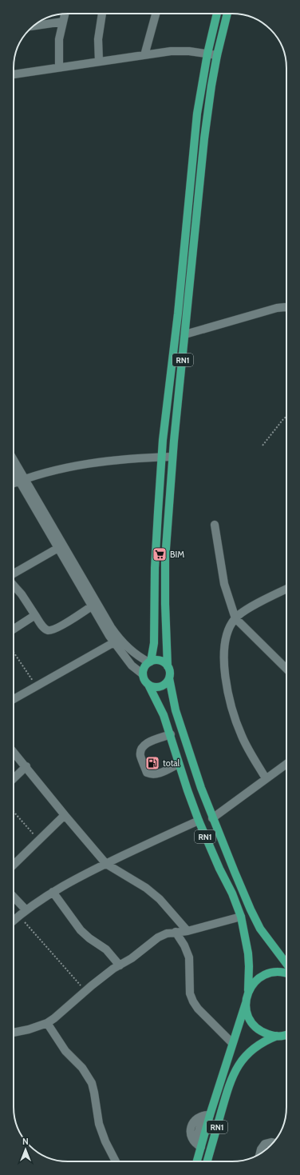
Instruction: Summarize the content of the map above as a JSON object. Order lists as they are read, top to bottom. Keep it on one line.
{"streets":{"main road":["RN1"]},"places":{"supermarket":["BIM"],"fuel station":["total"]},"north":"top"}
